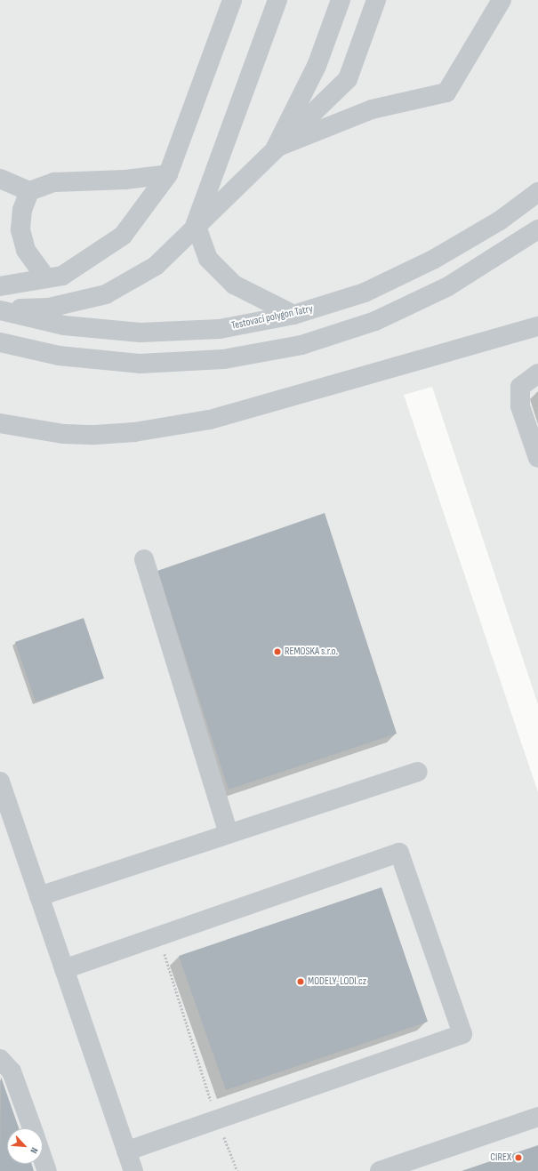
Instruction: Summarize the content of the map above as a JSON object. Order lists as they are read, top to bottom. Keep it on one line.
{"streets":{"street":["Testovací polygon Tatry"]},"places":["REMOSKA s.r.o.","MODELY-LODI.cz","CIREX"],"north":"bottom right"}
